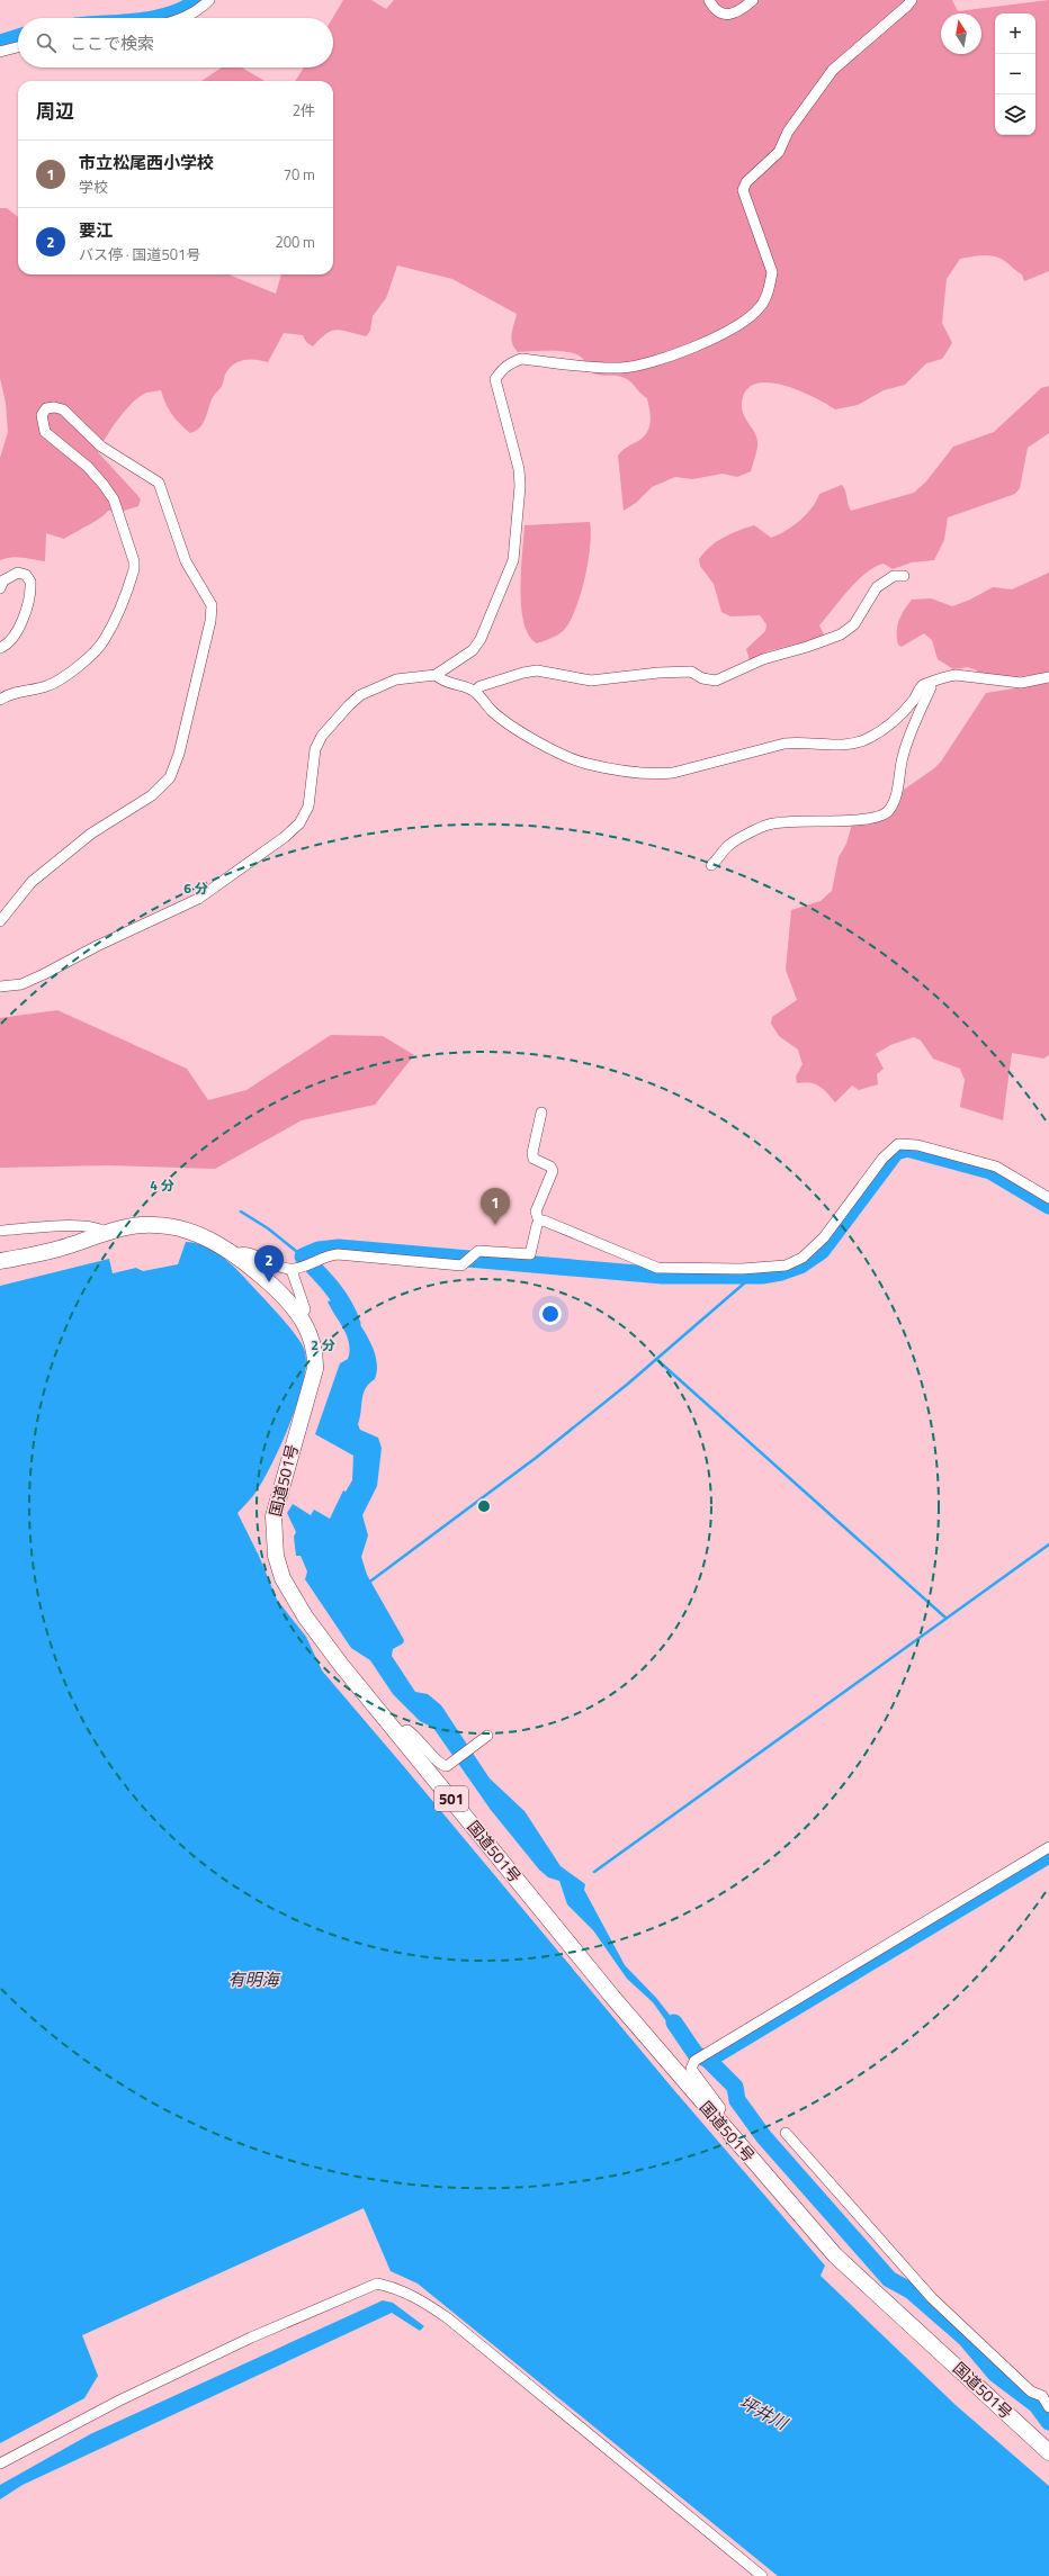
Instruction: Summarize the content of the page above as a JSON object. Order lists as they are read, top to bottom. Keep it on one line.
{"streets":{"highway":["国道501号","501"]},"water":["有明海","坪井川"],"north":"top","page":{"map_buttons":["+","−"],"search":"ここで検索","heading":["周辺","2件"],"list":[{"mark":"1","name":"市立松尾西小学校","note":"学校","value":"70 m"},{"mark":"2","name":"要江","note":"バス停 · 国道501号","value":"200 m"}],"pins":["1","2"]},"rings":["6 分","4 分","2 分"]}
